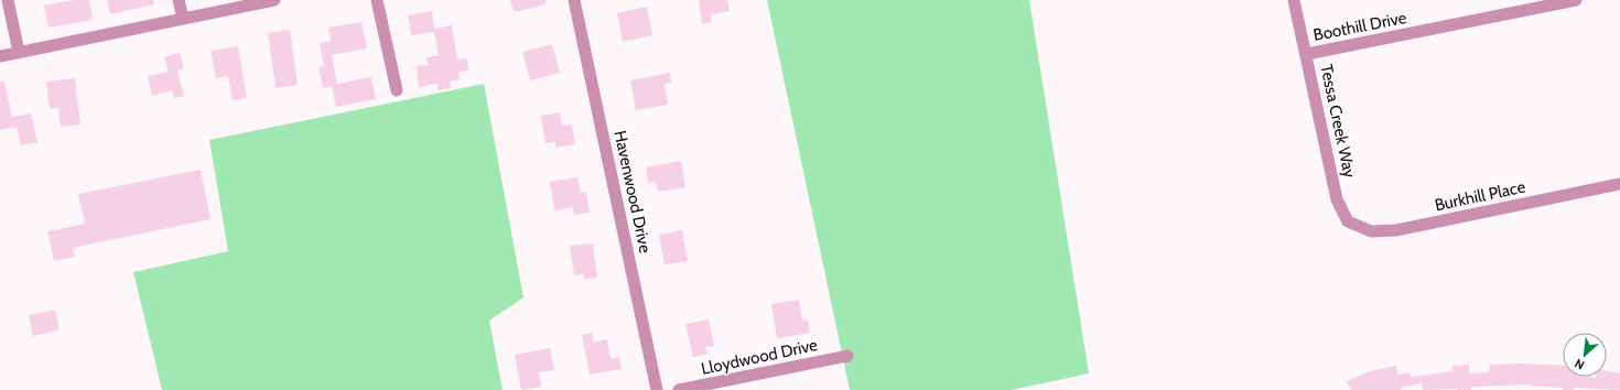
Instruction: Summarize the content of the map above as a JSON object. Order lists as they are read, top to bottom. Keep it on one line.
{"streets":{"street":["Boothill Drive","Tessa Creek Way","Havenwood Drive","Burkhill Place","Lloydwood Drive"]},"crossings":[["Boothill Drive","Tessa Creek Way"],["Tessa Creek Way","Burkhill Place"]],"north":"bottom left"}
